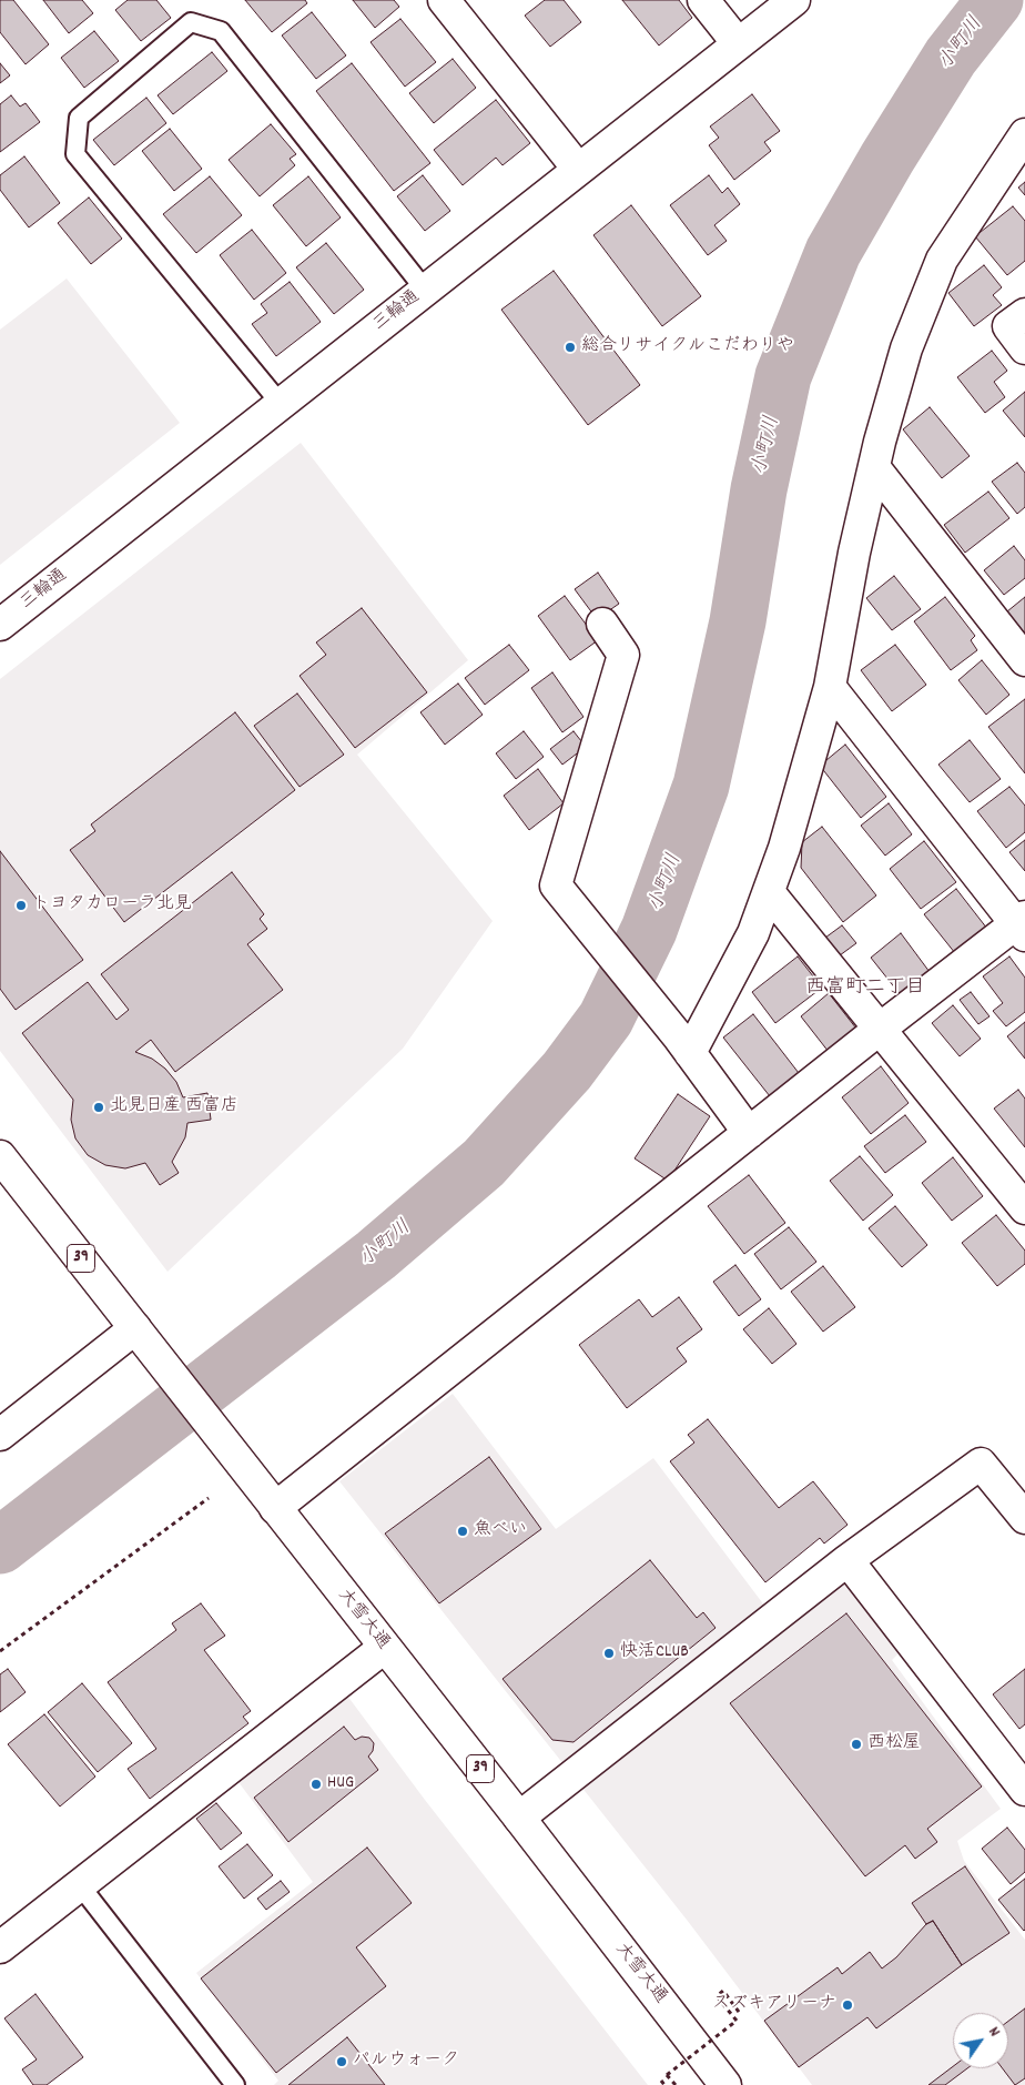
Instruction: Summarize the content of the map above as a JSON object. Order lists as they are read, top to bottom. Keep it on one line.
{"streets":{"main road":["三輪通","39","大雪大通"]},"districts":["西富町二丁目"],"water":["小町川"],"places":["総合リサイクルこだわりや","トヨタカローラ北見","北見日産 西富店","魚べい","快活CLUB","西松屋","HUG","スズキアリーナ","パルウォーク"],"north":"top right"}
